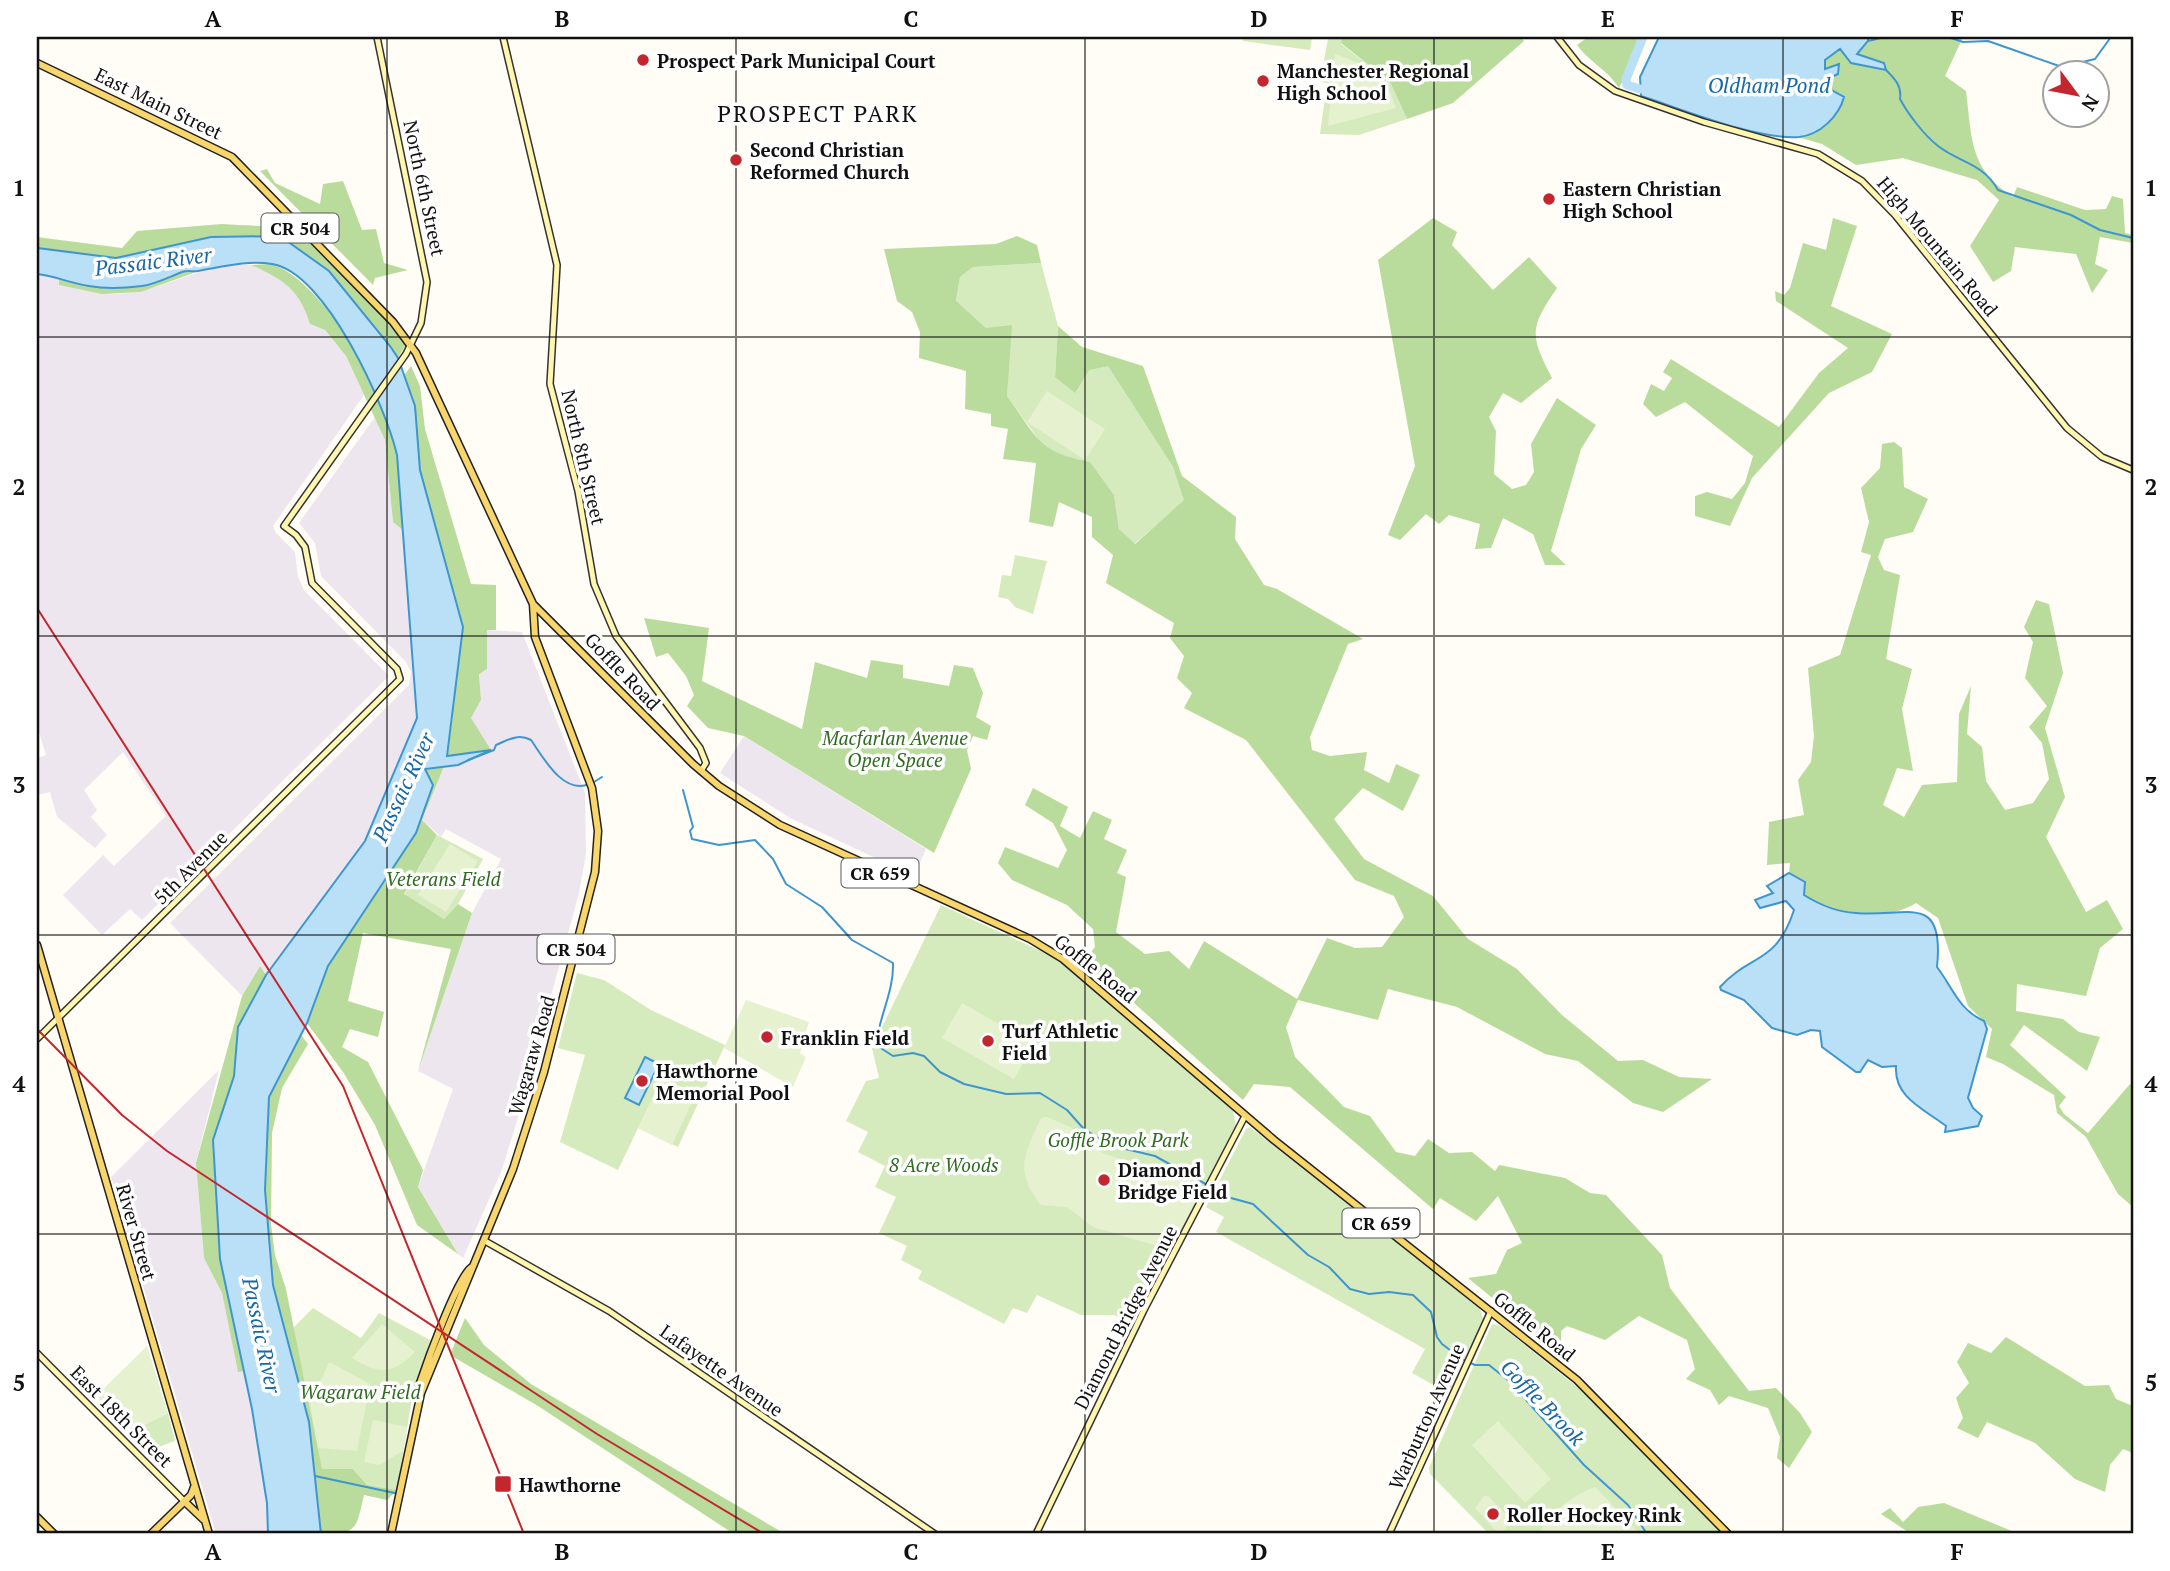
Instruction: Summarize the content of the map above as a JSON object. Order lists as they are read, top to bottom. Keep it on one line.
{"streets":{"main road":["East Main Street","CR 504","Goffle Road","CR 659","Wagaraw Road","River Street"],"street":["North 6th Street","High Mountain Road","North 8th Street","5th Avenue","Diamond Bridge Avenue","Lafayette Avenue","East 18th Street","Warburton Avenue"]},"crossings":[["East Main Street","North 6th Street"],["East Main Street","Goffle Road"],["North 6th Street","5th Avenue"],["North 8th Street","Goffle Road"],["Goffle Road","Wagaraw Road"],["Goffle Road","Diamond Bridge Avenue"],["Goffle Road","Warburton Avenue"],["5th Avenue","River Street"],["Wagaraw Road","Lafayette Avenue"],["River Street","East 18th Street"]],"districts":["PROSPECT PARK"],"water":["Oldham Pond","Passaic River","Goffle Brook"],"parks":["Macfarlan Avenue Open Space","Veterans Field","Goffle Brook Park","8 Acre Woods","Wagaraw Field"],"places":{"other":["Prospect Park Municipal Court","Manchester Regional High School","Second Christian Reformed Church","Eastern Christian High School","Franklin Field","Turf Athletic Field","Hawthorne Memorial Pool","Diamond Bridge Field","Roller Hockey Rink"],"transit":["Hawthorne"]},"north":"bottom right","grid":{"columns":["A","B","C","D","E","F"],"rows":["1","2","3","4","5"]}}
